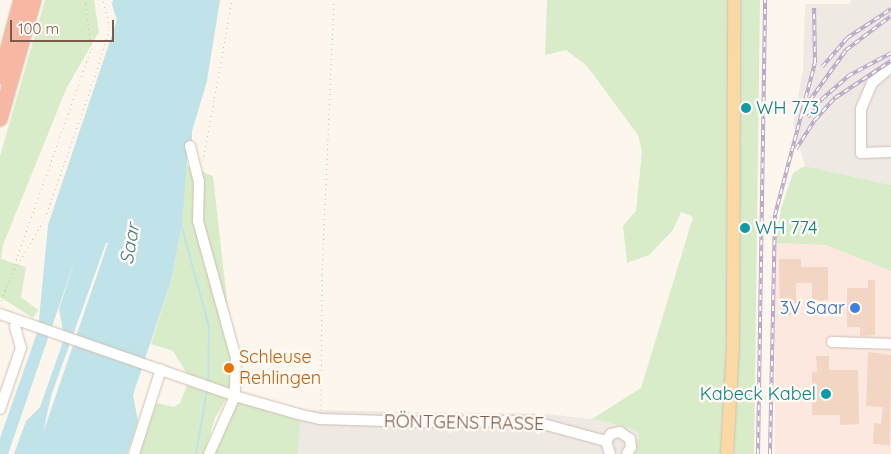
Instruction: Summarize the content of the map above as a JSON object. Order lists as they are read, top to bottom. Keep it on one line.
{"streets":{"street":["RÖNTGENSTRASSE"]},"water":["Saar"],"places":["WH 773","WH 774","3V Saar","Schleuse Rehlingen","Kabeck Kabel"],"scale_bar":"100 m"}
